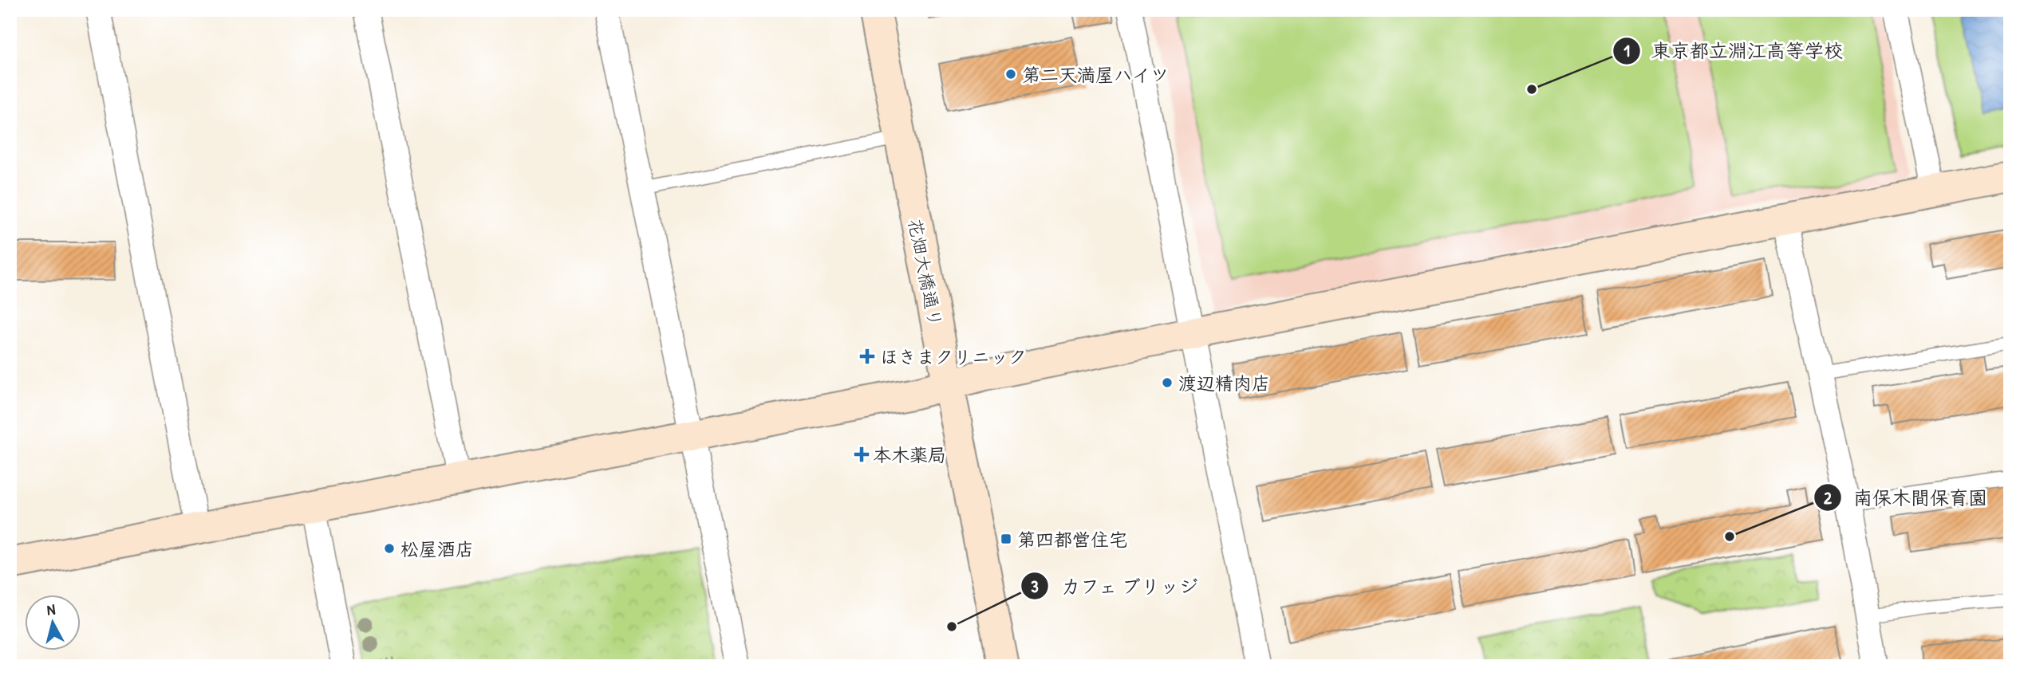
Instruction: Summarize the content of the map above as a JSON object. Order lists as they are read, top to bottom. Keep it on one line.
{"streets":{"street":["花畑大橋通り"]},"places":{"other":["第二天満屋ハイツ","東京都立淵江高等学校","渡辺精肉店","南保木間保育園","松屋酒店","カフェ ブリッジ"],"health":["ほきまクリニック","本木薬局"],"transit":["第四都営住宅"]},"north":"top"}
